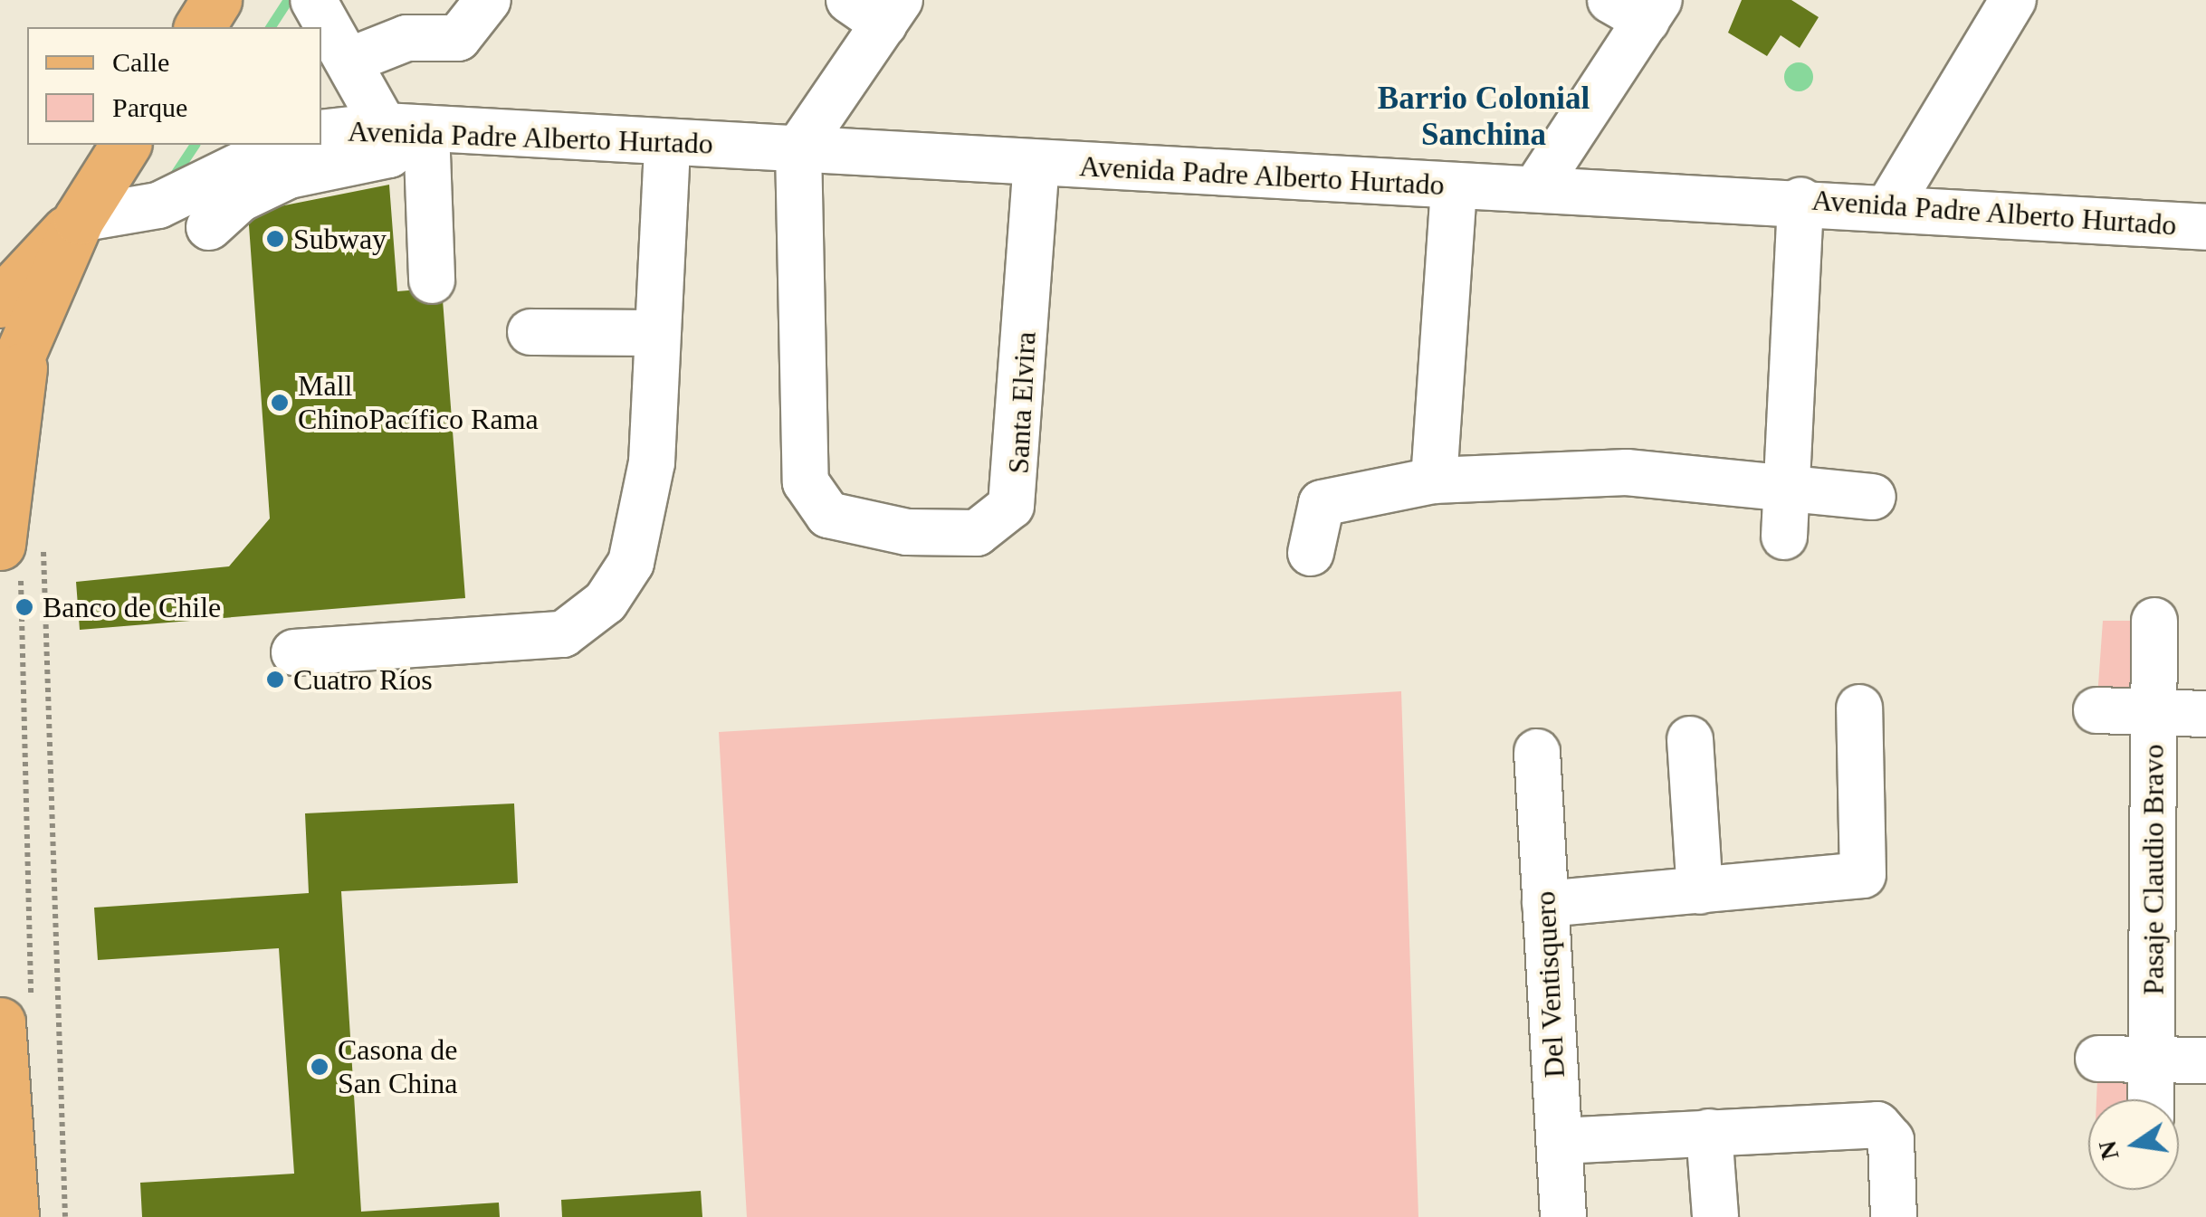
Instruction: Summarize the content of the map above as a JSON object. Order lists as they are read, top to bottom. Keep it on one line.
{"streets":{"street":["Avenida Padre Alberto Hurtado","Santa Elvira","Pasaje Claudio Bravo","Del Ventisquero"]},"crossings":[["Avenida Padre Alberto Hurtado","Santa Elvira"]],"districts":["Barrio Colonial Sanchina"],"places":["Subway","Mall ChinoPacífico Rama","Banco de Chile","Cuatro Ríos","Casona de San China"],"legend":["Calle","Parque"],"north":"left"}
